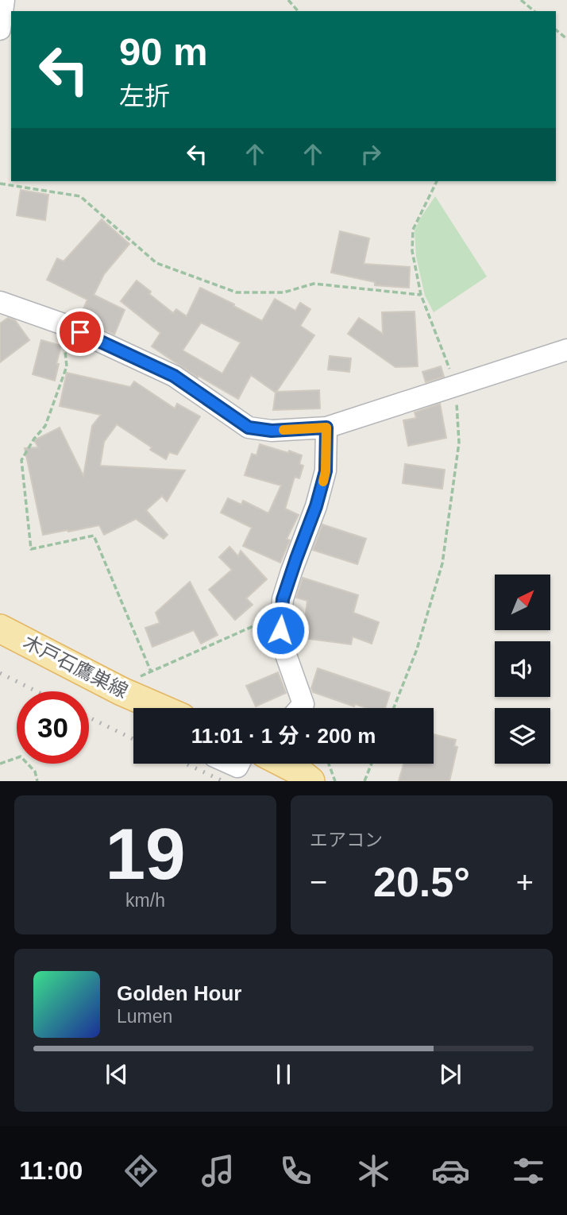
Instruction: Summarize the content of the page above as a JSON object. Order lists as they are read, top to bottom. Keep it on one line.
{"streets":{"main road":["木戸石鷹巣線"]},"north":"top right","page":{"turn":["90 m","左折"],"limit":"30","trip":"11:01 · 1 分 · 200 m","tile":[["19","km/h"],"エアコン"],"heat":["−","20.5°","+"],"song":["Golden Hour","Lumen"],"tabs":"11:00"}}
